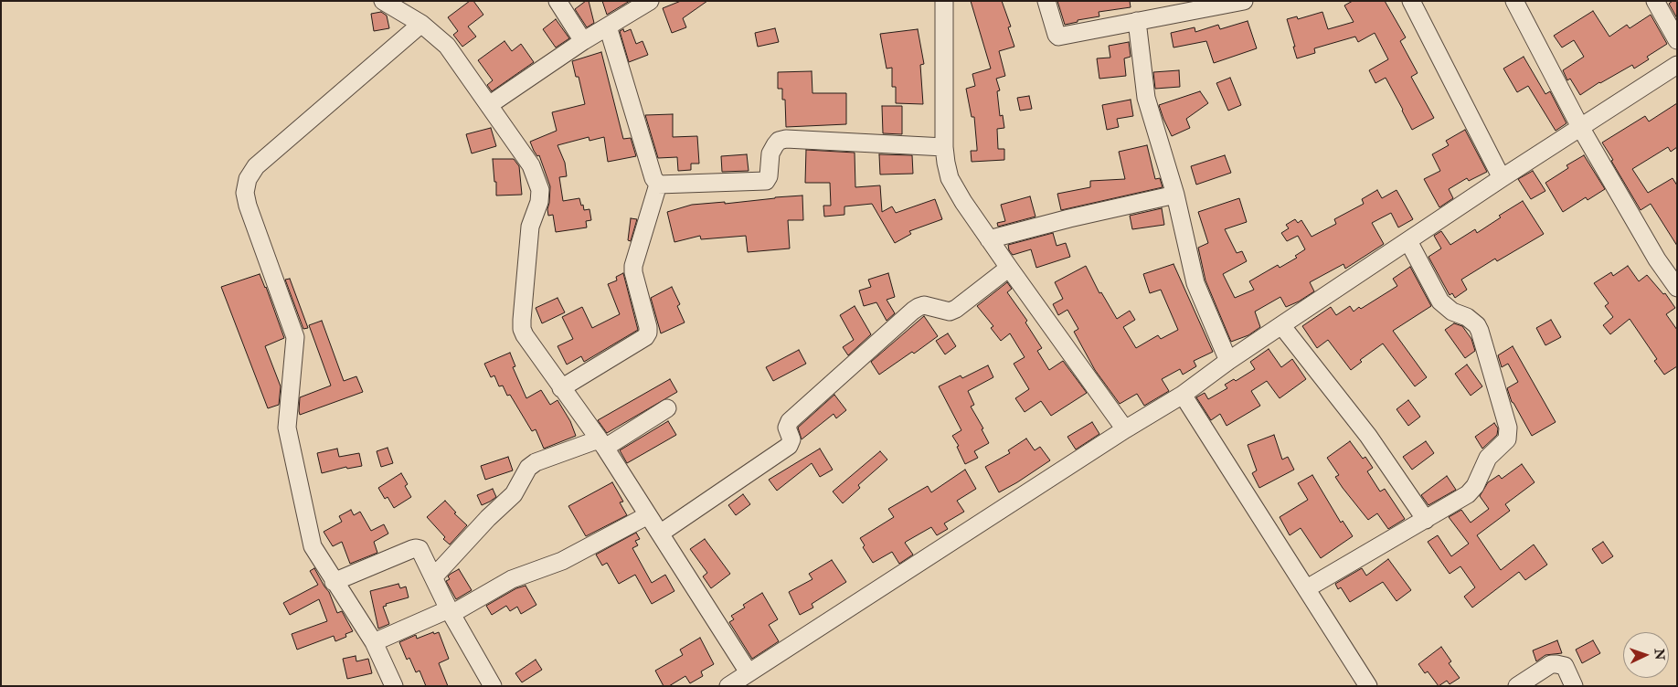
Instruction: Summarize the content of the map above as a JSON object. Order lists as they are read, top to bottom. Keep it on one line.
{"north":"right"}
